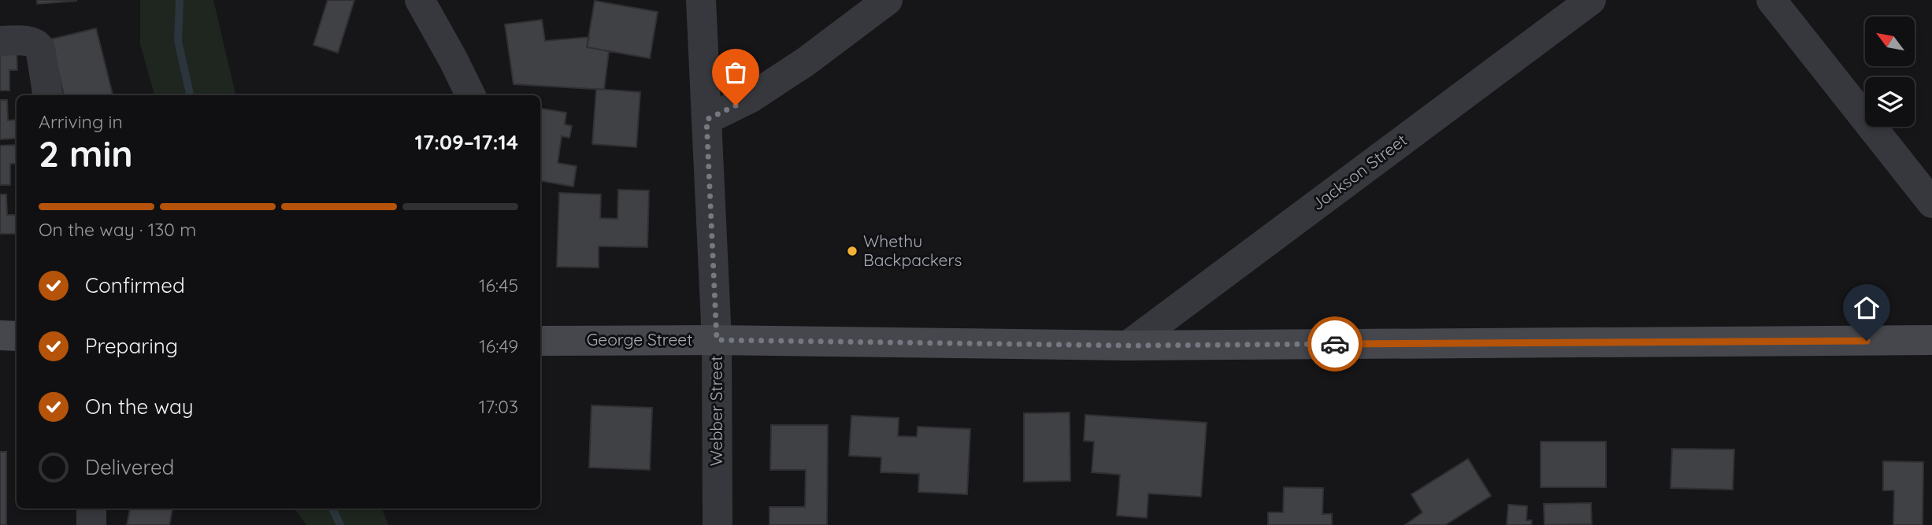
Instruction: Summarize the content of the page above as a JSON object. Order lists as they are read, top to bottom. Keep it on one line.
{"streets":{"main road":["George Street"],"street":["Jackson Street","Webber Street"]},"crossings":[["Jackson Street","George Street"],["George Street","Webber Street"]],"places":["Whethu Backpackers"],"north":"top left","page":{"heading":["2 min","Arriving in","17:09–17:14"],"bar":"On the way · 130 m","list":[["Confirmed","16:45"],["Preparing","16:49"],["On the way","17:03"],"Delivered"]}}
